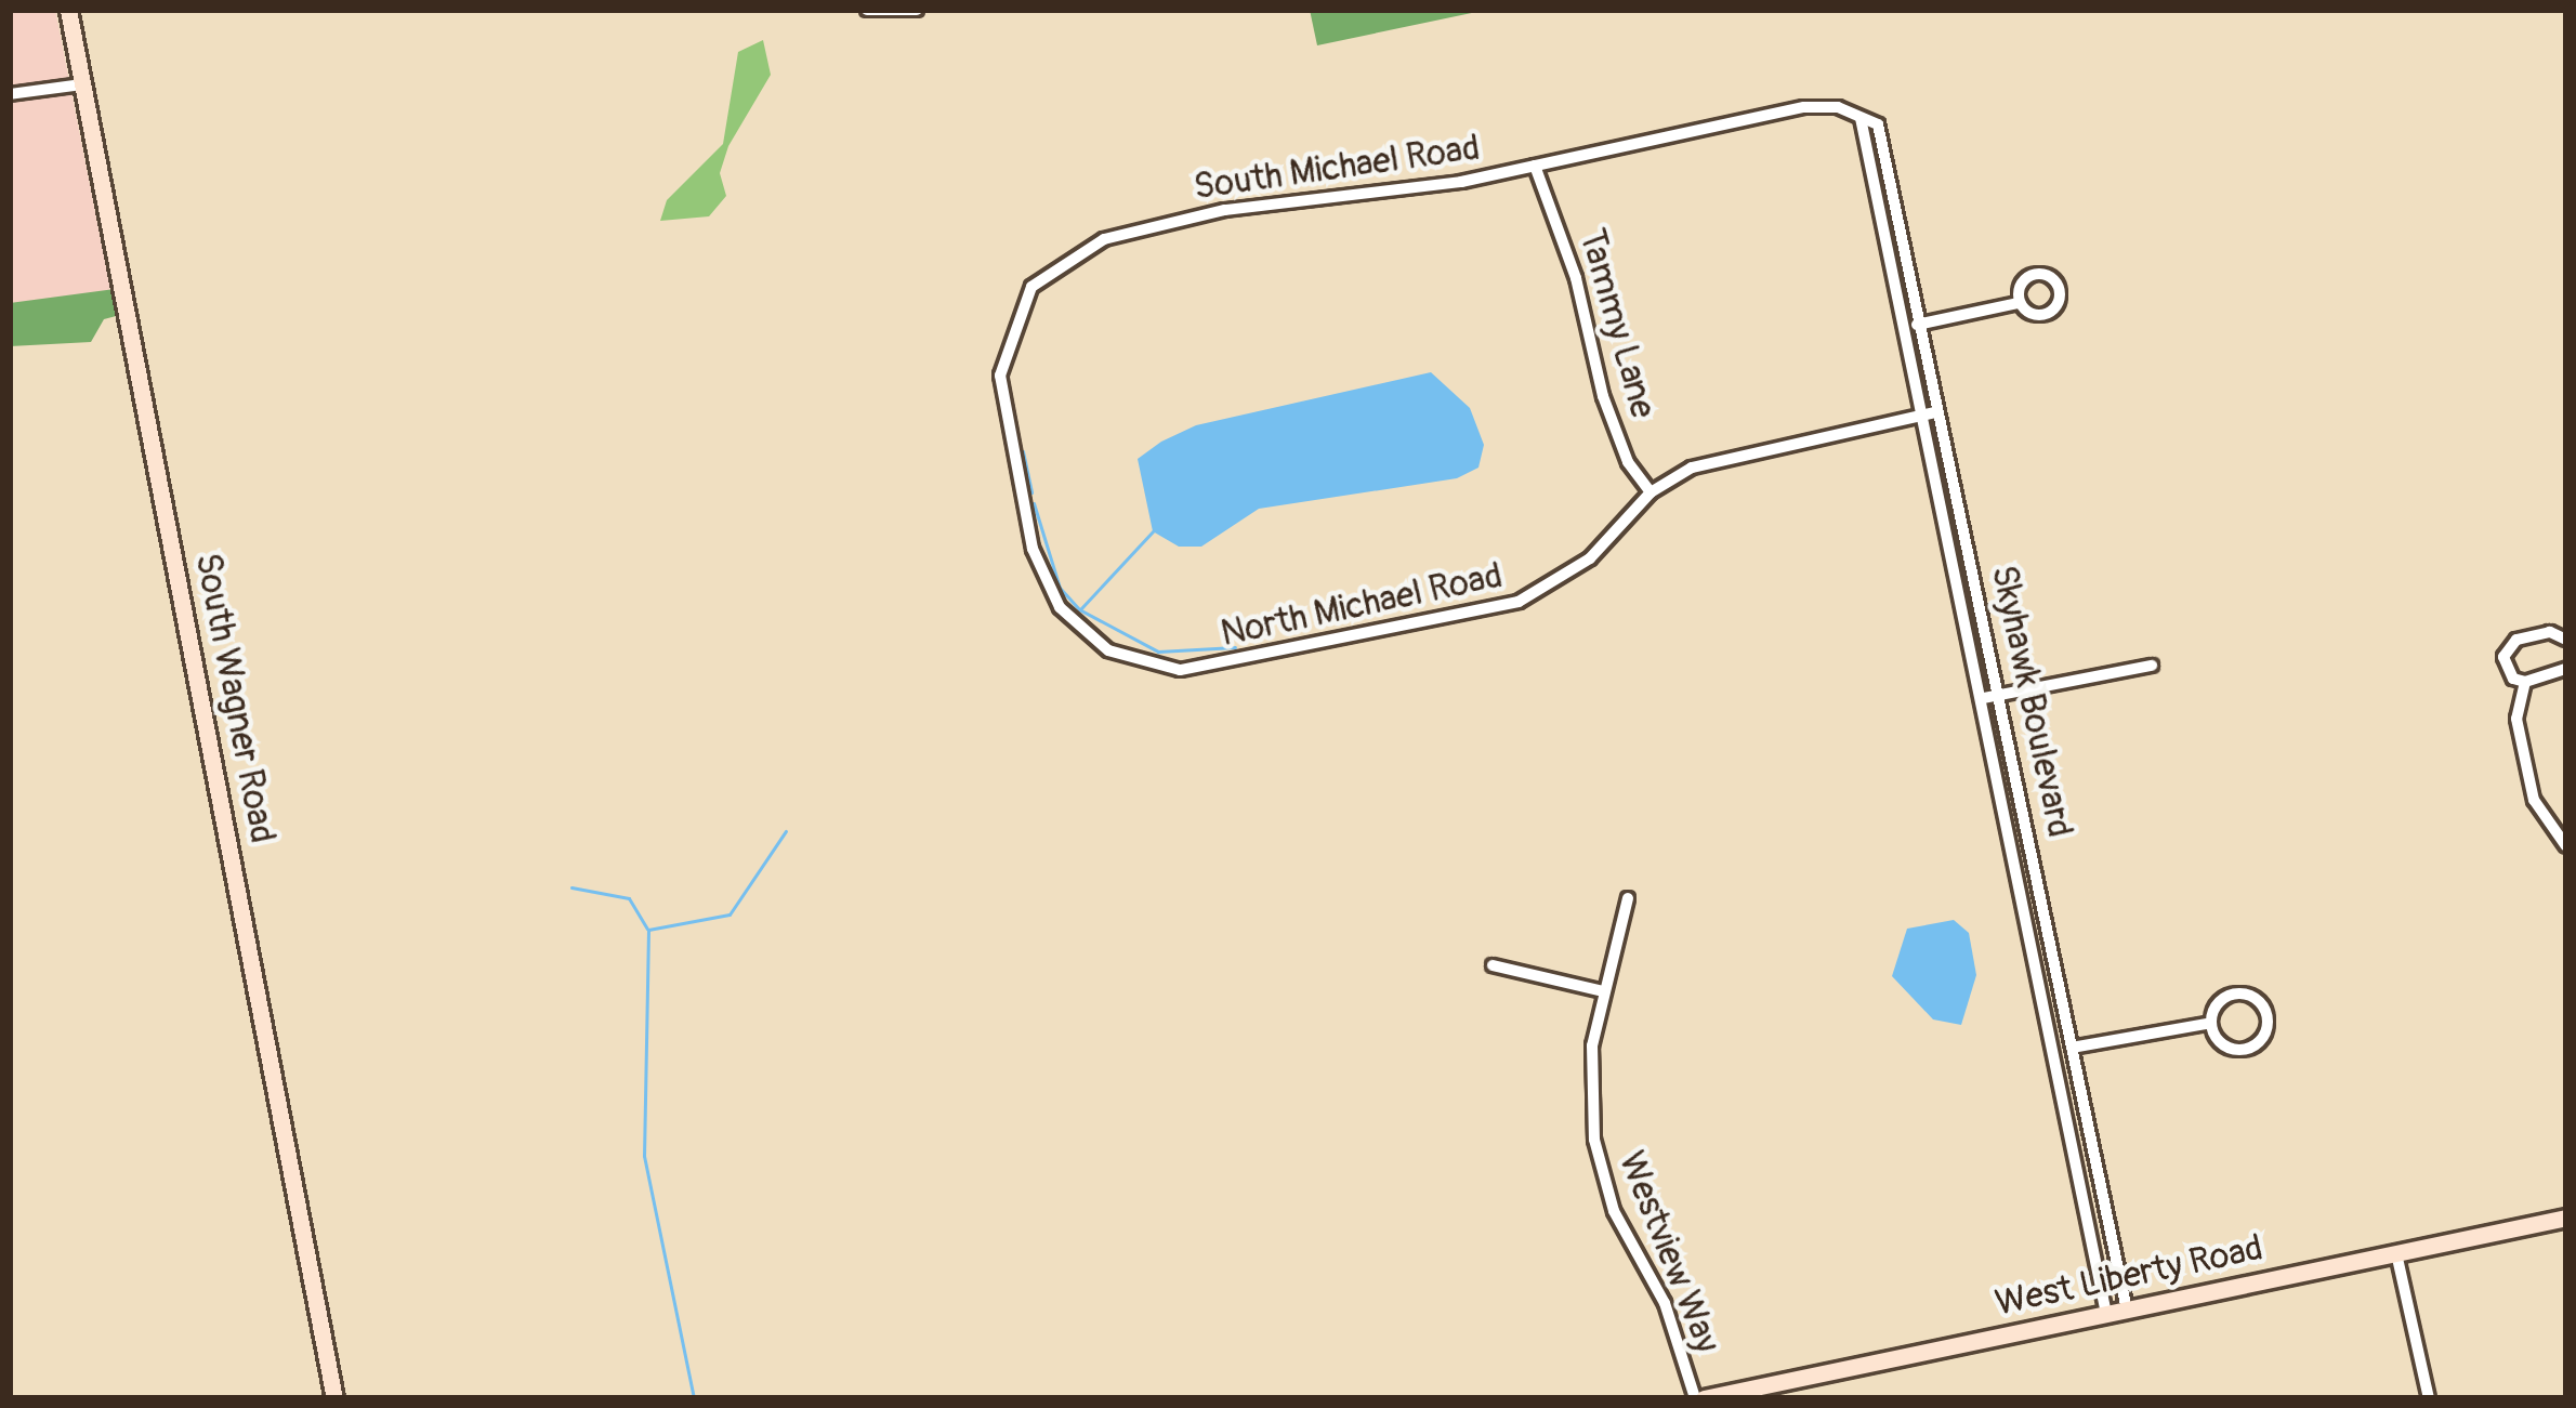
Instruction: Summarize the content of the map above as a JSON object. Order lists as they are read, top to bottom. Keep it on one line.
{"streets":{"main road":["South Wagner Road","West Liberty Road"],"street":["South Michael Road","Tammy Lane","North Michael Road","Skyhawk Boulevard","Westview Way"]},"crossings":[["South Michael Road","Tammy Lane"],["South Michael Road","North Michael Road"],["South Michael Road","Skyhawk Boulevard"],["Tammy Lane","North Michael Road"],["North Michael Road","Skyhawk Boulevard"],["Skyhawk Boulevard","West Liberty Road"],["Westview Way","West Liberty Road"]]}
